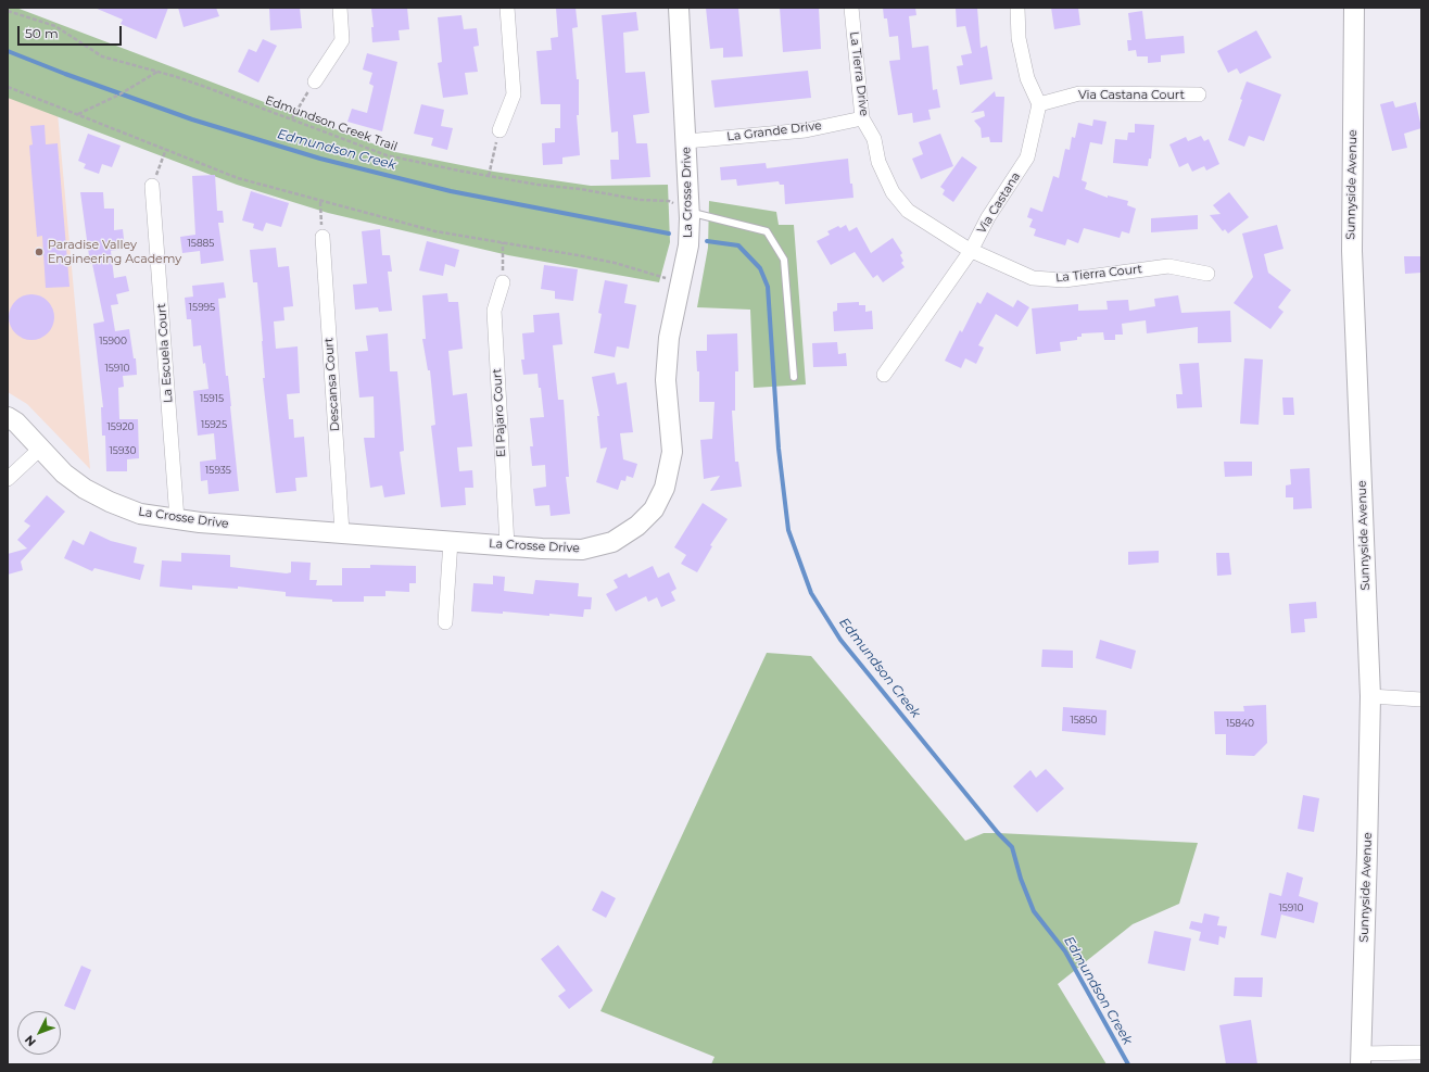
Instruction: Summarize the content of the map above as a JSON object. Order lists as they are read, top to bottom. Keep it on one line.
{"streets":{"street":["La Tierra Drive","Via Castana Court","La Grande Drive","Sunnyside Avenue","La Crosse Drive","Via Castana","La Tierra Court","La Escuela Court","Descansa Court","El Pajaro Court"],"path":["Edmundson Creek Trail"]},"crossings":[["La Tierra Drive","La Grande Drive"],["La Tierra Drive","Via Castana"],["La Tierra Drive","La Tierra Court"],["Via Castana Court","Via Castana"],["Edmundson Creek Trail","La Crosse Drive"],["La Grande Drive","La Crosse Drive"],["La Crosse Drive","La Escuela Court"],["La Crosse Drive","Descansa Court"],["La Crosse Drive","El Pajaro Court"],["Via Castana","La Tierra Court"]],"water":["Edmundson Creek"],"places":["Paradise Valley Engineering Academy"],"house_numbers":["15885","15995","15900","15910","15915","15925","15920","15930","15935","15850","15840","15910"],"scale_bar":"50 m","north":"bottom left"}
